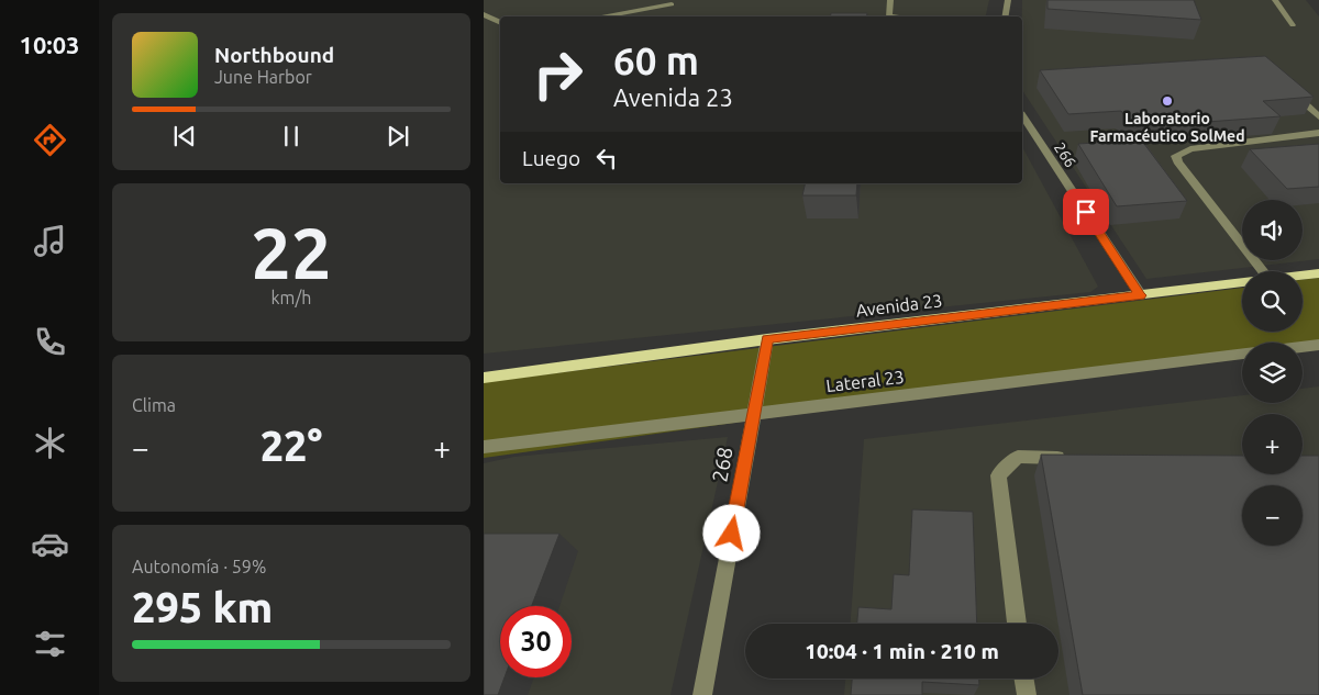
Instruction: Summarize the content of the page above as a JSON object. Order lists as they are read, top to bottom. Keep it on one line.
{"streets":{"main road":["Avenida 23"],"street":["266","Lateral 23","268"]},"crossings":[["266","Avenida 23"],["Avenida 23","268"],["Lateral 23","268"]],"places":["Laboratorio Farmacéutico SolMed"],"page":{"tabs":"10:03","turn":["60 m","Avenida 23"],"song":["Northbound","June Harbor"],"then":"Luego","tile":[["22","km/h"],"Clima",["Autonomía · 59%","295 km"]],"map_buttons":["+","−"],"heat":["−","22°","+"],"limit":"30","trip":"10:04 · 1 min · 210 m"}}
